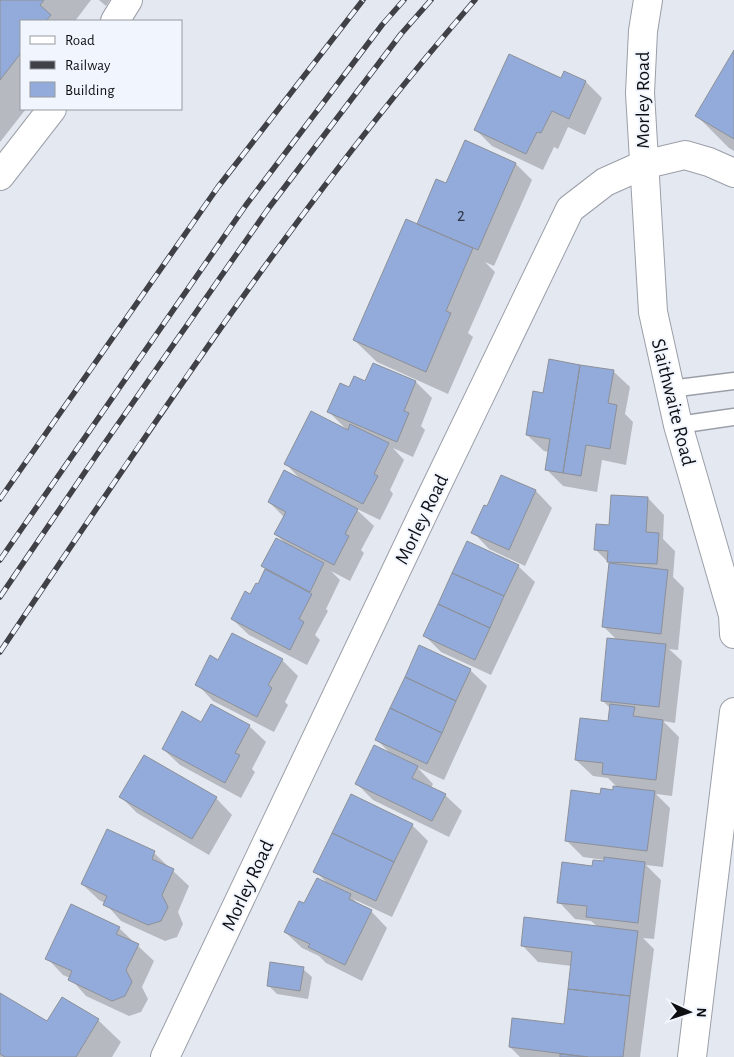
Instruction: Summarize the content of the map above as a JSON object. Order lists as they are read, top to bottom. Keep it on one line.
{"streets":{"street":["Morley Road","Slaithwaite Road"]},"crossings":[["Morley Road","Slaithwaite Road"]],"house_numbers":["2"],"legend":["Road","Railway","Building"],"north":"right"}
